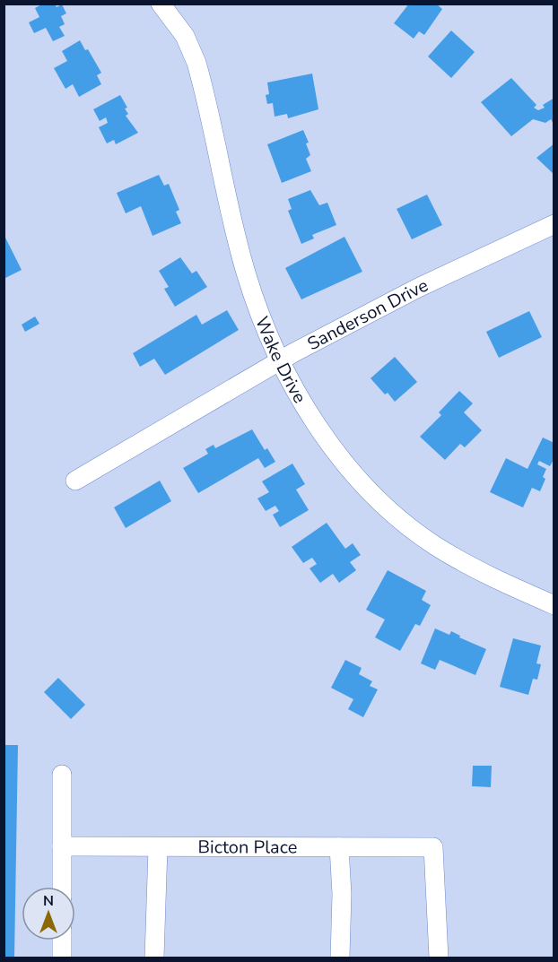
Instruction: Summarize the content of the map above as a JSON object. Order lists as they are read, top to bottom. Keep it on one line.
{"streets":{"street":["Sanderson Drive","Wake Drive","Bicton Place"]},"crossings":[["Sanderson Drive","Wake Drive"]],"north":"top"}
